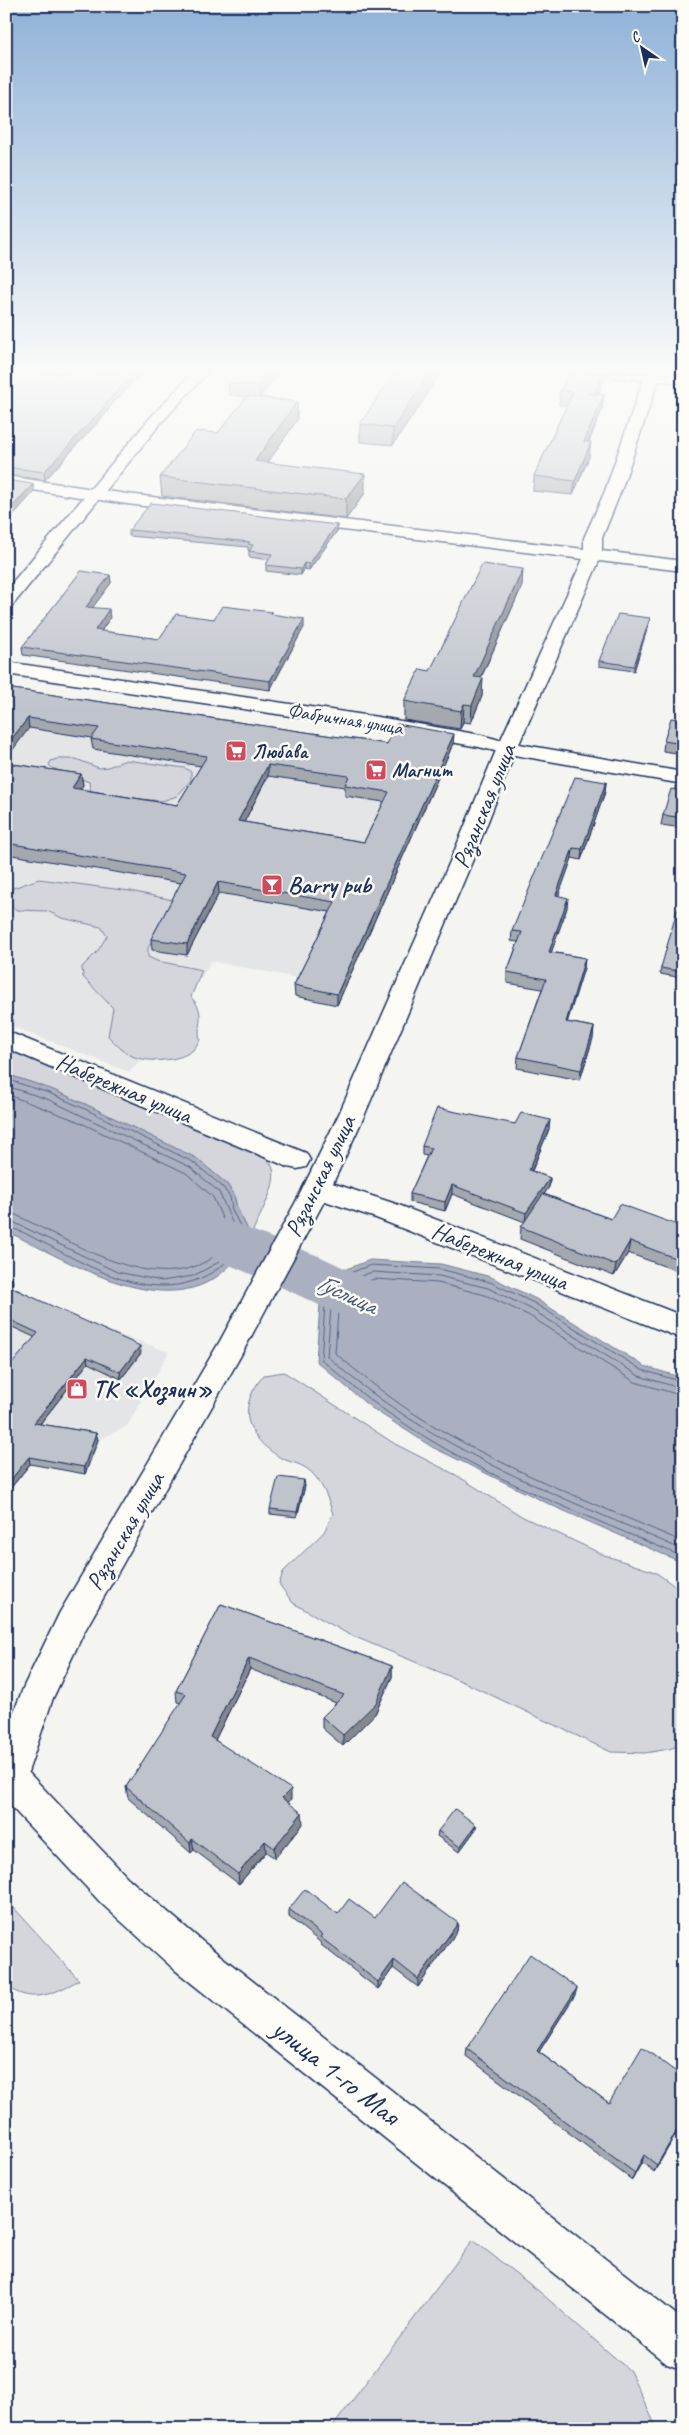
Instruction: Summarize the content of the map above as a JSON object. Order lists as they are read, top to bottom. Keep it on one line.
{"streets":{"main road":["Фабричная улица","Рязанская улица","Набережная улица","улица 1-го Мая"]},"crossings":[["Фабричная улица","Рязанская улица"],["Рязанская улица","Набережная улица"],["Рязанская улица","улица 1-го Мая"]],"water":["Гуслица"],"places":{"supermarket":["Любава","Магнит"],"bar":["Barry pub"],"shop":["ТК «Хозяин»"]},"north":"top left"}
